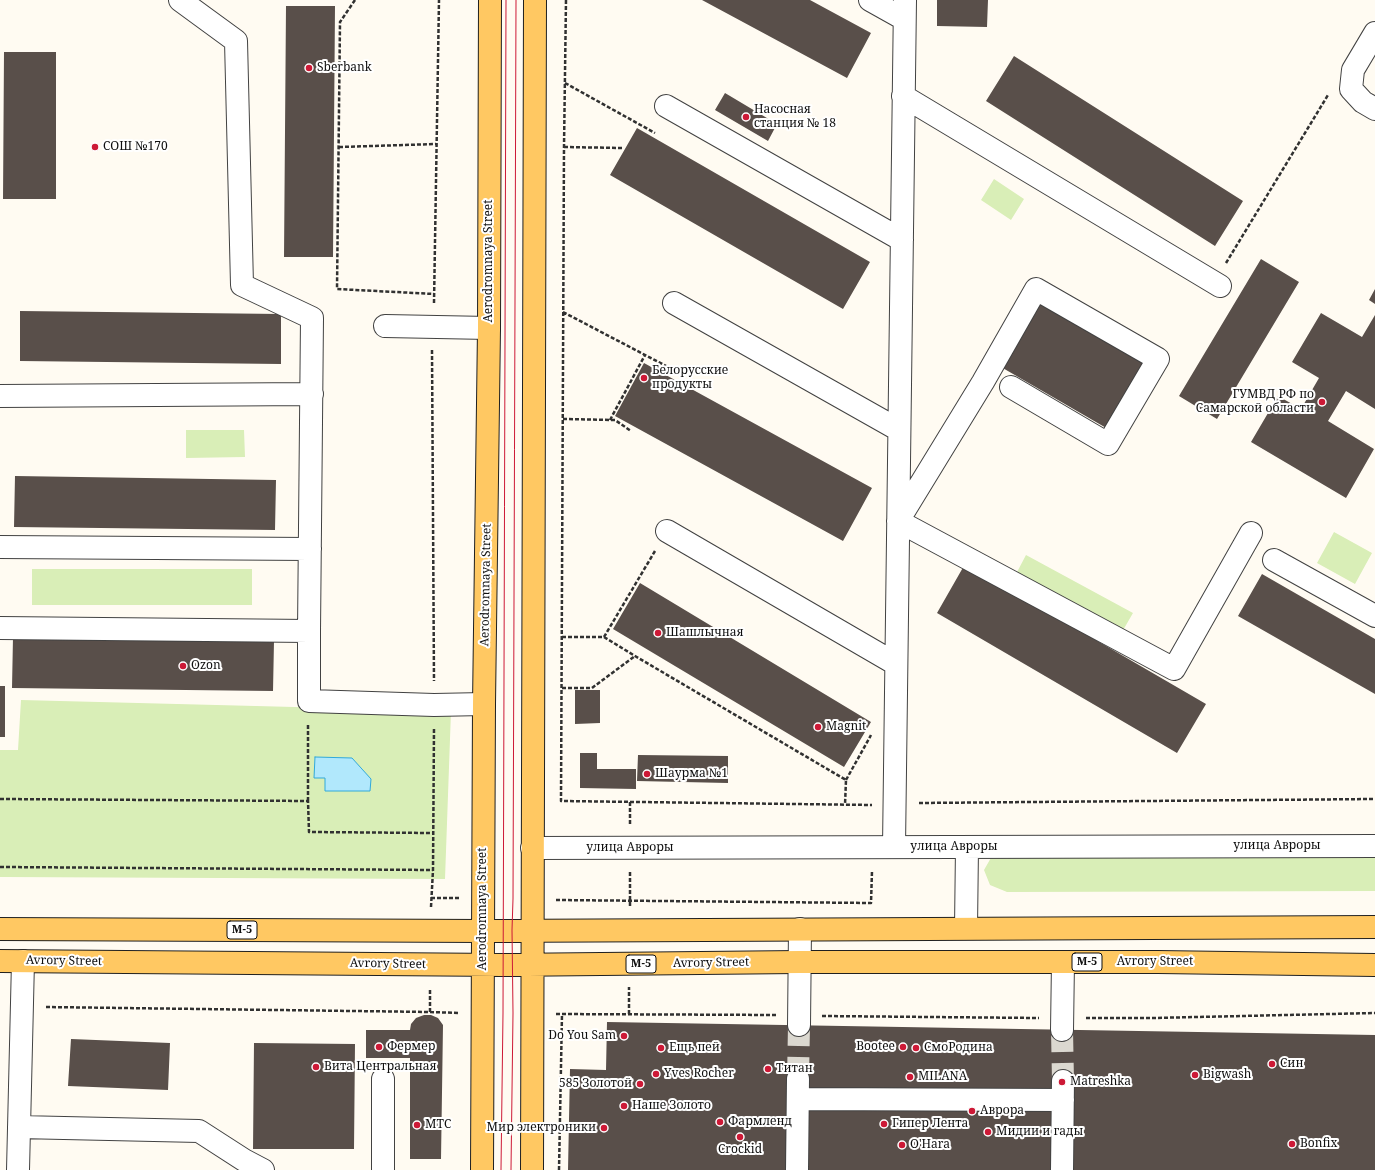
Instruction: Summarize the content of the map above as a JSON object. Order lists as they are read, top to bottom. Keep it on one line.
{"streets":{"main road":["Aerodromnaya Street","М-5","Avrory Street"],"lane":["улица Авроры"]},"crossings":[["Aerodromnaya Street","М-5"],["Aerodromnaya Street","Avrory Street"]],"places":["Sberbank","Насосная станция № 18","СОШ №170","Белорусские продукты","ГУМВД РФ по Самарской области","Шашлычная","Ozon","Magnit","Шаурма №1","Do You Sam","Фермер","Bootee","Ещь пей","СмоРодина","Син","Вита Центральная","Титан","Yves Rocher","Bigwash","MILANA","Matreshka","585 Золотой","Наше Золото","Аврора","Фармленд","Гипер Лента","МТС","Мир электроники","Мидии и гады","Crockid","Bonfix","O'Hara"]}
